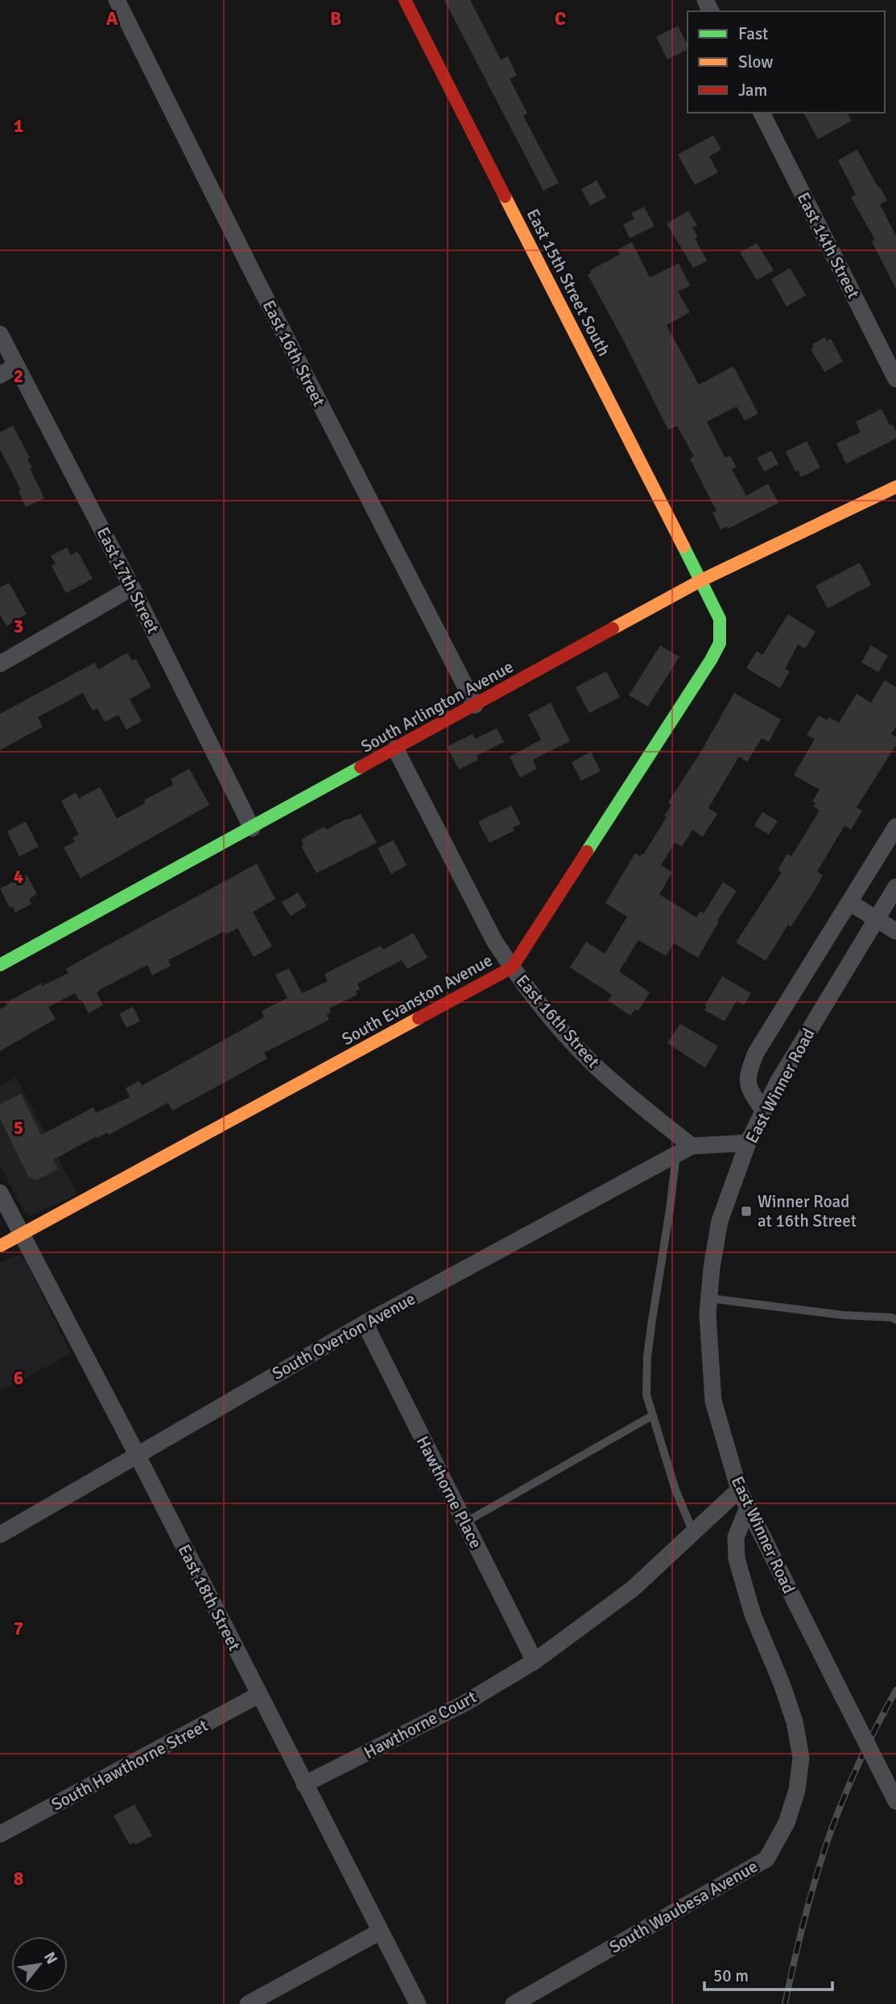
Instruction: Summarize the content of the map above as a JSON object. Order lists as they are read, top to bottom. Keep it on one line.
{"streets":{"street":["East 14th Street","East 15th Street South","East 16th Street","East 17th Street","South Arlington Avenue","South Evanston Avenue","East Winner Road","South Overton Avenue","Hawthorne Place","East 18th Street","Hawthorne Court","South Hawthorne Street","South Waubesa Avenue"]},"crossings":[["East 15th Street South","South Arlington Avenue"],["East 15th Street South","South Evanston Avenue"],["East 16th Street","South Arlington Avenue"],["East 16th Street","South Evanston Avenue"],["East 16th Street","South Overton Avenue"],["East 17th Street","South Arlington Avenue"],["South Arlington Avenue","South Evanston Avenue"],["South Evanston Avenue","East 18th Street"],["East Winner Road","South Waubesa Avenue"],["South Overton Avenue","Hawthorne Place"],["South Overton Avenue","East 18th Street"],["Hawthorne Place","Hawthorne Court"],["East 18th Street","Hawthorne Court"],["East 18th Street","South Hawthorne Street"]],"places":{"transit":["Winner Road at 16th Street"]},"legend":["Fast","Slow","Jam"],"scale_bar":"50 m","north":"top right","grid":{"columns":["A","B","C"],"rows":["1","2","3","4","5","6","7","8"]}}
